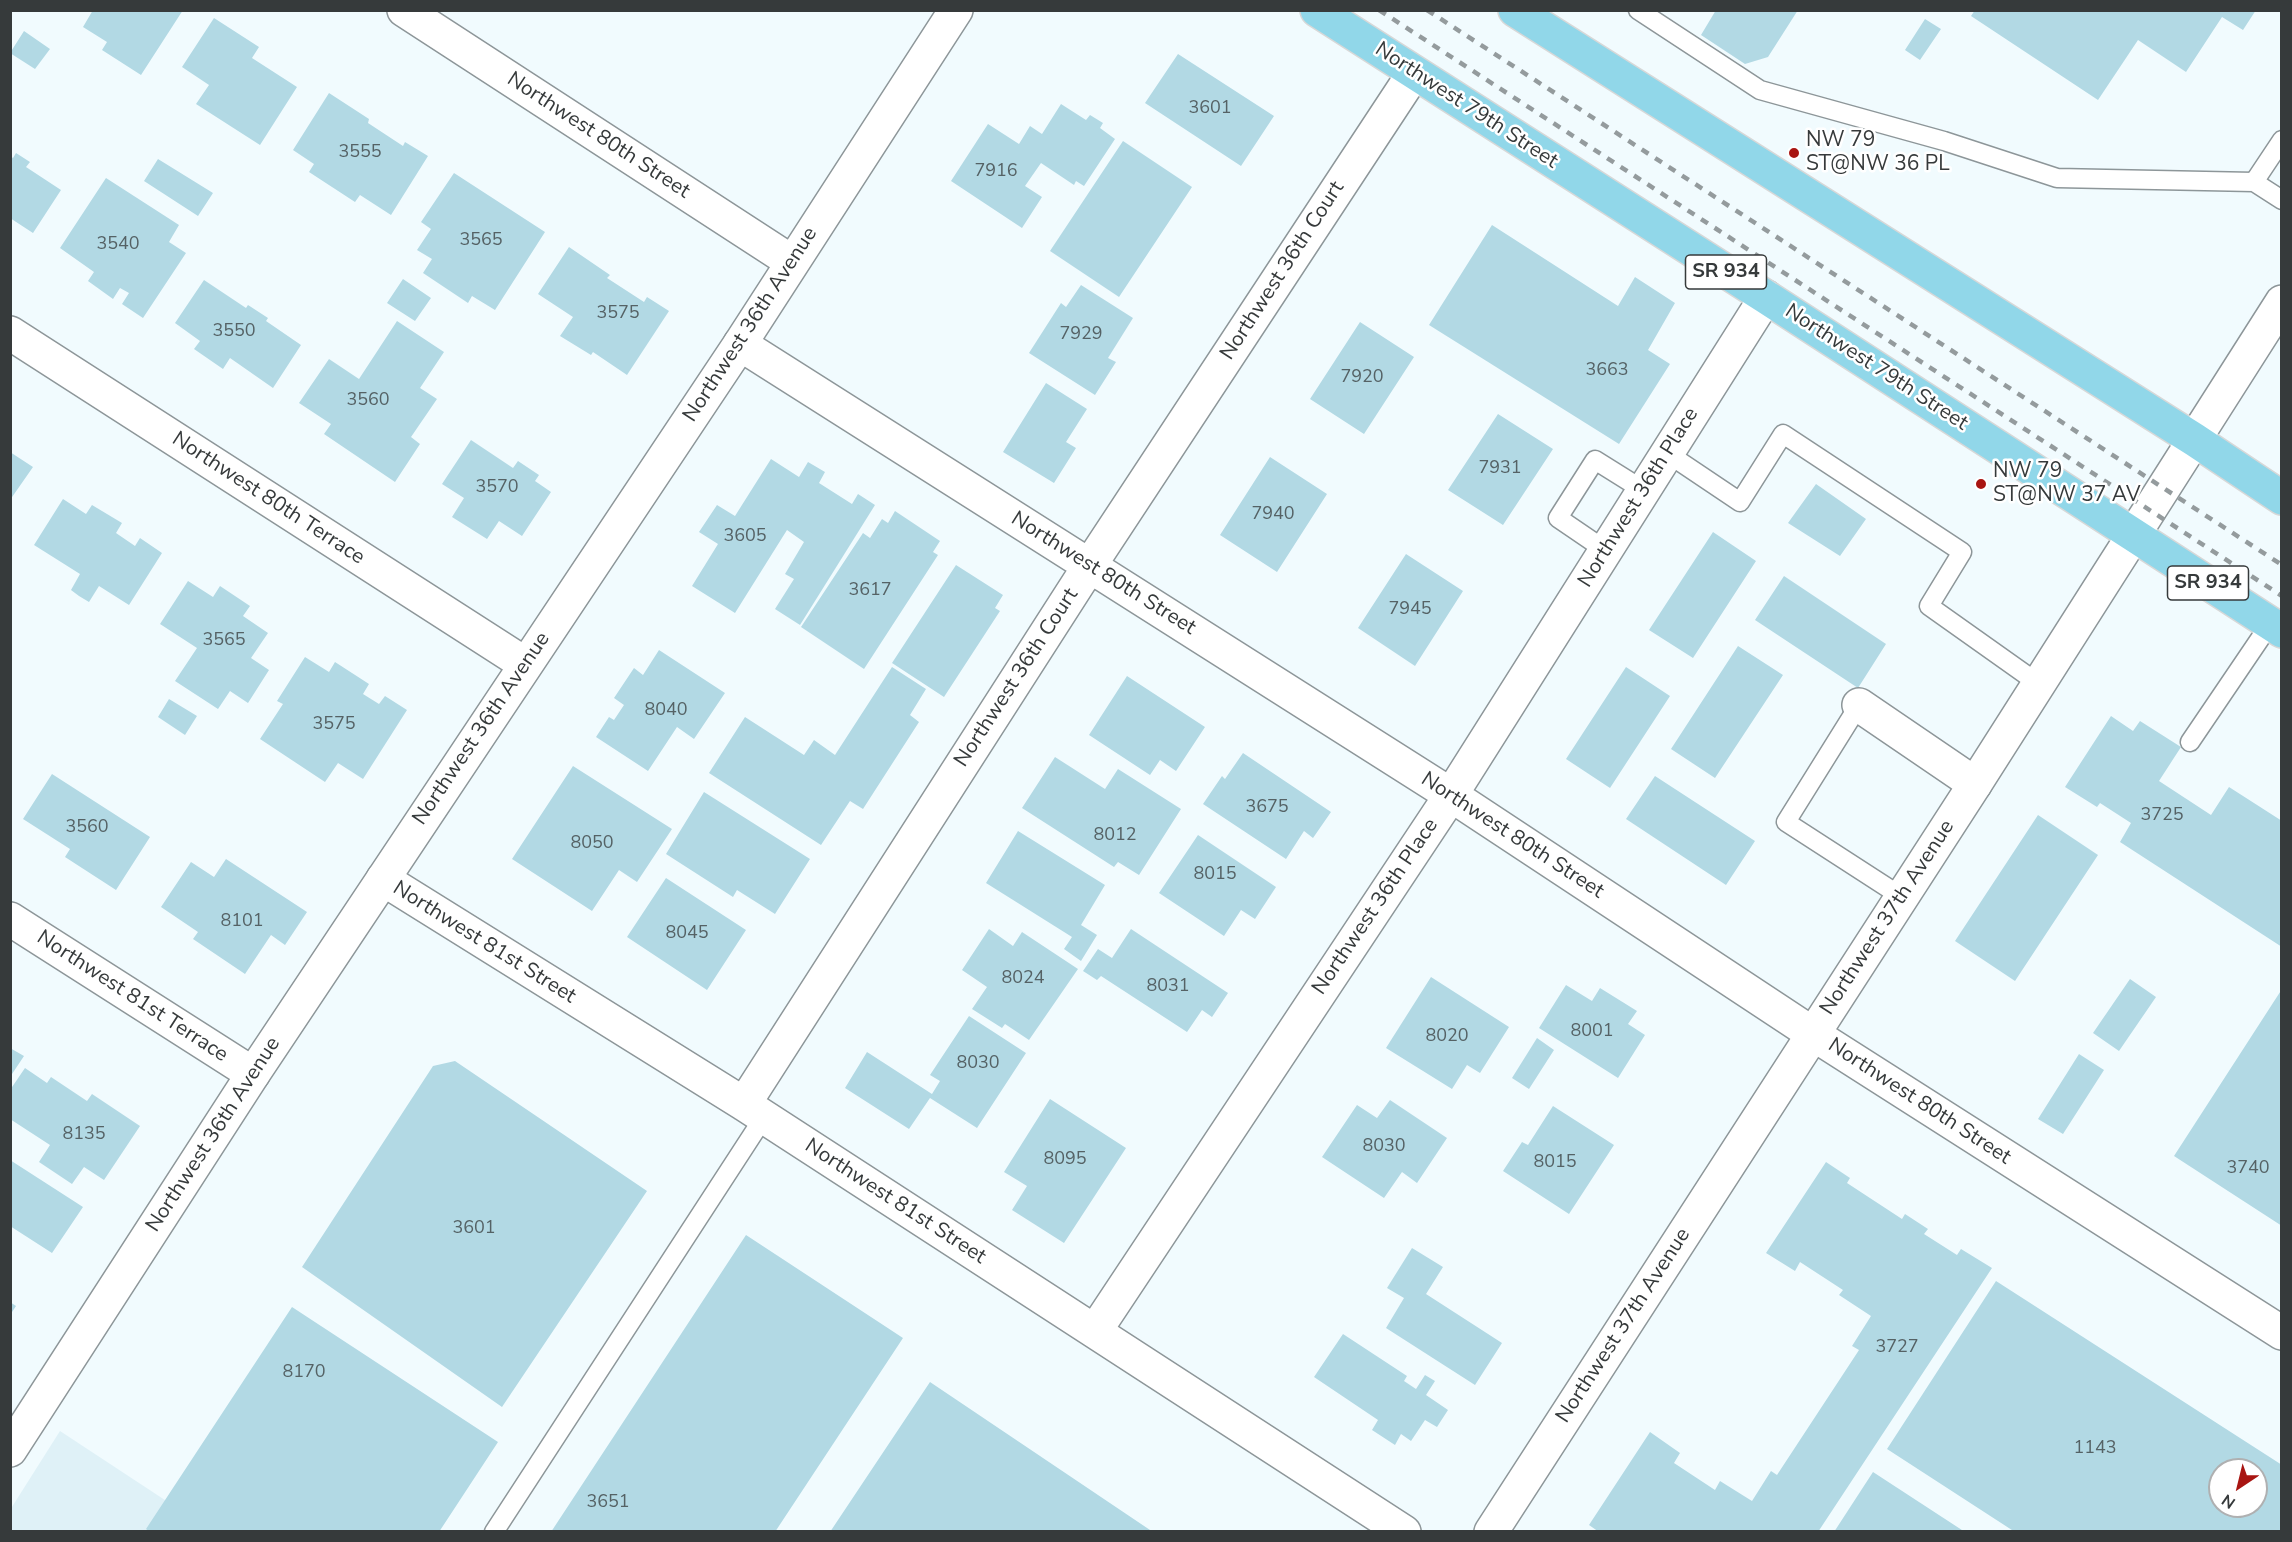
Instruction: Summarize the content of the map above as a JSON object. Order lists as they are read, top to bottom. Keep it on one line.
{"streets":{"main road":["Northwest 79th Street","SR 934"],"street":["Northwest 80th Street","Northwest 36th Court","Northwest 36th Avenue","Northwest 36th Place","Northwest 80th Terrace","Northwest 37th Avenue","Northwest 81st Street","Northwest 81st Terrace"]},"crossings":[["Northwest 79th Street","Northwest 36th Court"],["Northwest 79th Street","Northwest 36th Place"],["Northwest 79th Street","Northwest 37th Avenue"],["Northwest 80th Street","Northwest 36th Court"],["Northwest 80th Street","Northwest 36th Avenue"],["Northwest 80th Street","Northwest 36th Place"],["Northwest 80th Street","Northwest 37th Avenue"],["Northwest 36th Court","Northwest 81st Street"],["Northwest 36th Avenue","Northwest 80th Terrace"],["Northwest 36th Avenue","Northwest 81st Street"],["Northwest 36th Avenue","Northwest 81st Terrace"],["Northwest 36th Place","Northwest 81st Street"]],"places":["NW 79 ST@NW 36 PL","NW 79 ST@NW 37 AV"],"house_numbers":["3601","3555","7916","3565","3540","3575","3550","7929","3663","7920","3560","7931","3570","7940","3605","3617","7945","3565","8040","3575","3675","3725","3560","8012","8050","8015","8101","8045","8024","8031","8001","8020","8030","8135","8030","8095","8015","3740","3601","3727","8170","1143","3651"],"north":"bottom left"}
